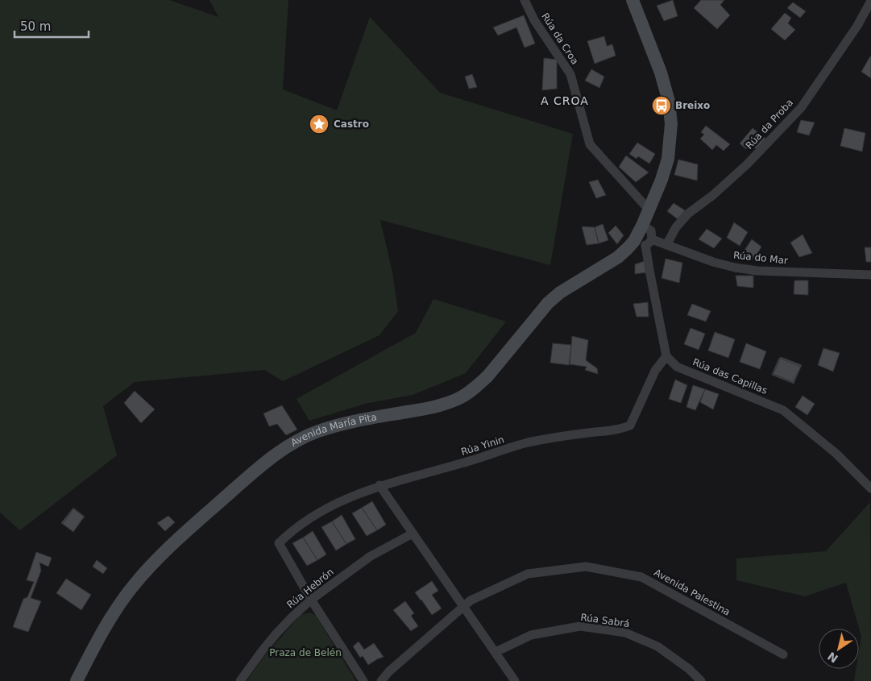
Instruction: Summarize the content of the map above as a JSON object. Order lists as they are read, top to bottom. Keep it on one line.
{"streets":{"main road":["Avenida María Pita"],"street":["Rúa da Croa","Rúa da Proba","Rúa do Mar","Rúa das Capillas","Rúa Yinin","Rúa Hebrón","Avenida Palestina","Rúa Sabrá"]},"crossings":[["Rúa da Croa","Avenida María Pita"],["Rúa da Proba","Rúa do Mar"],["Rúa do Mar","Avenida María Pita"],["Rúa das Capillas","Rúa Yinin"],["Rúa Yinin","Rúa Hebrón"]],"districts":["A CROA"],"parks":["Praza de Belén"],"places":{"bus stop":["Breixo"],"place":["Castro"]},"scale_bar":"50 m","north":"bottom left"}
